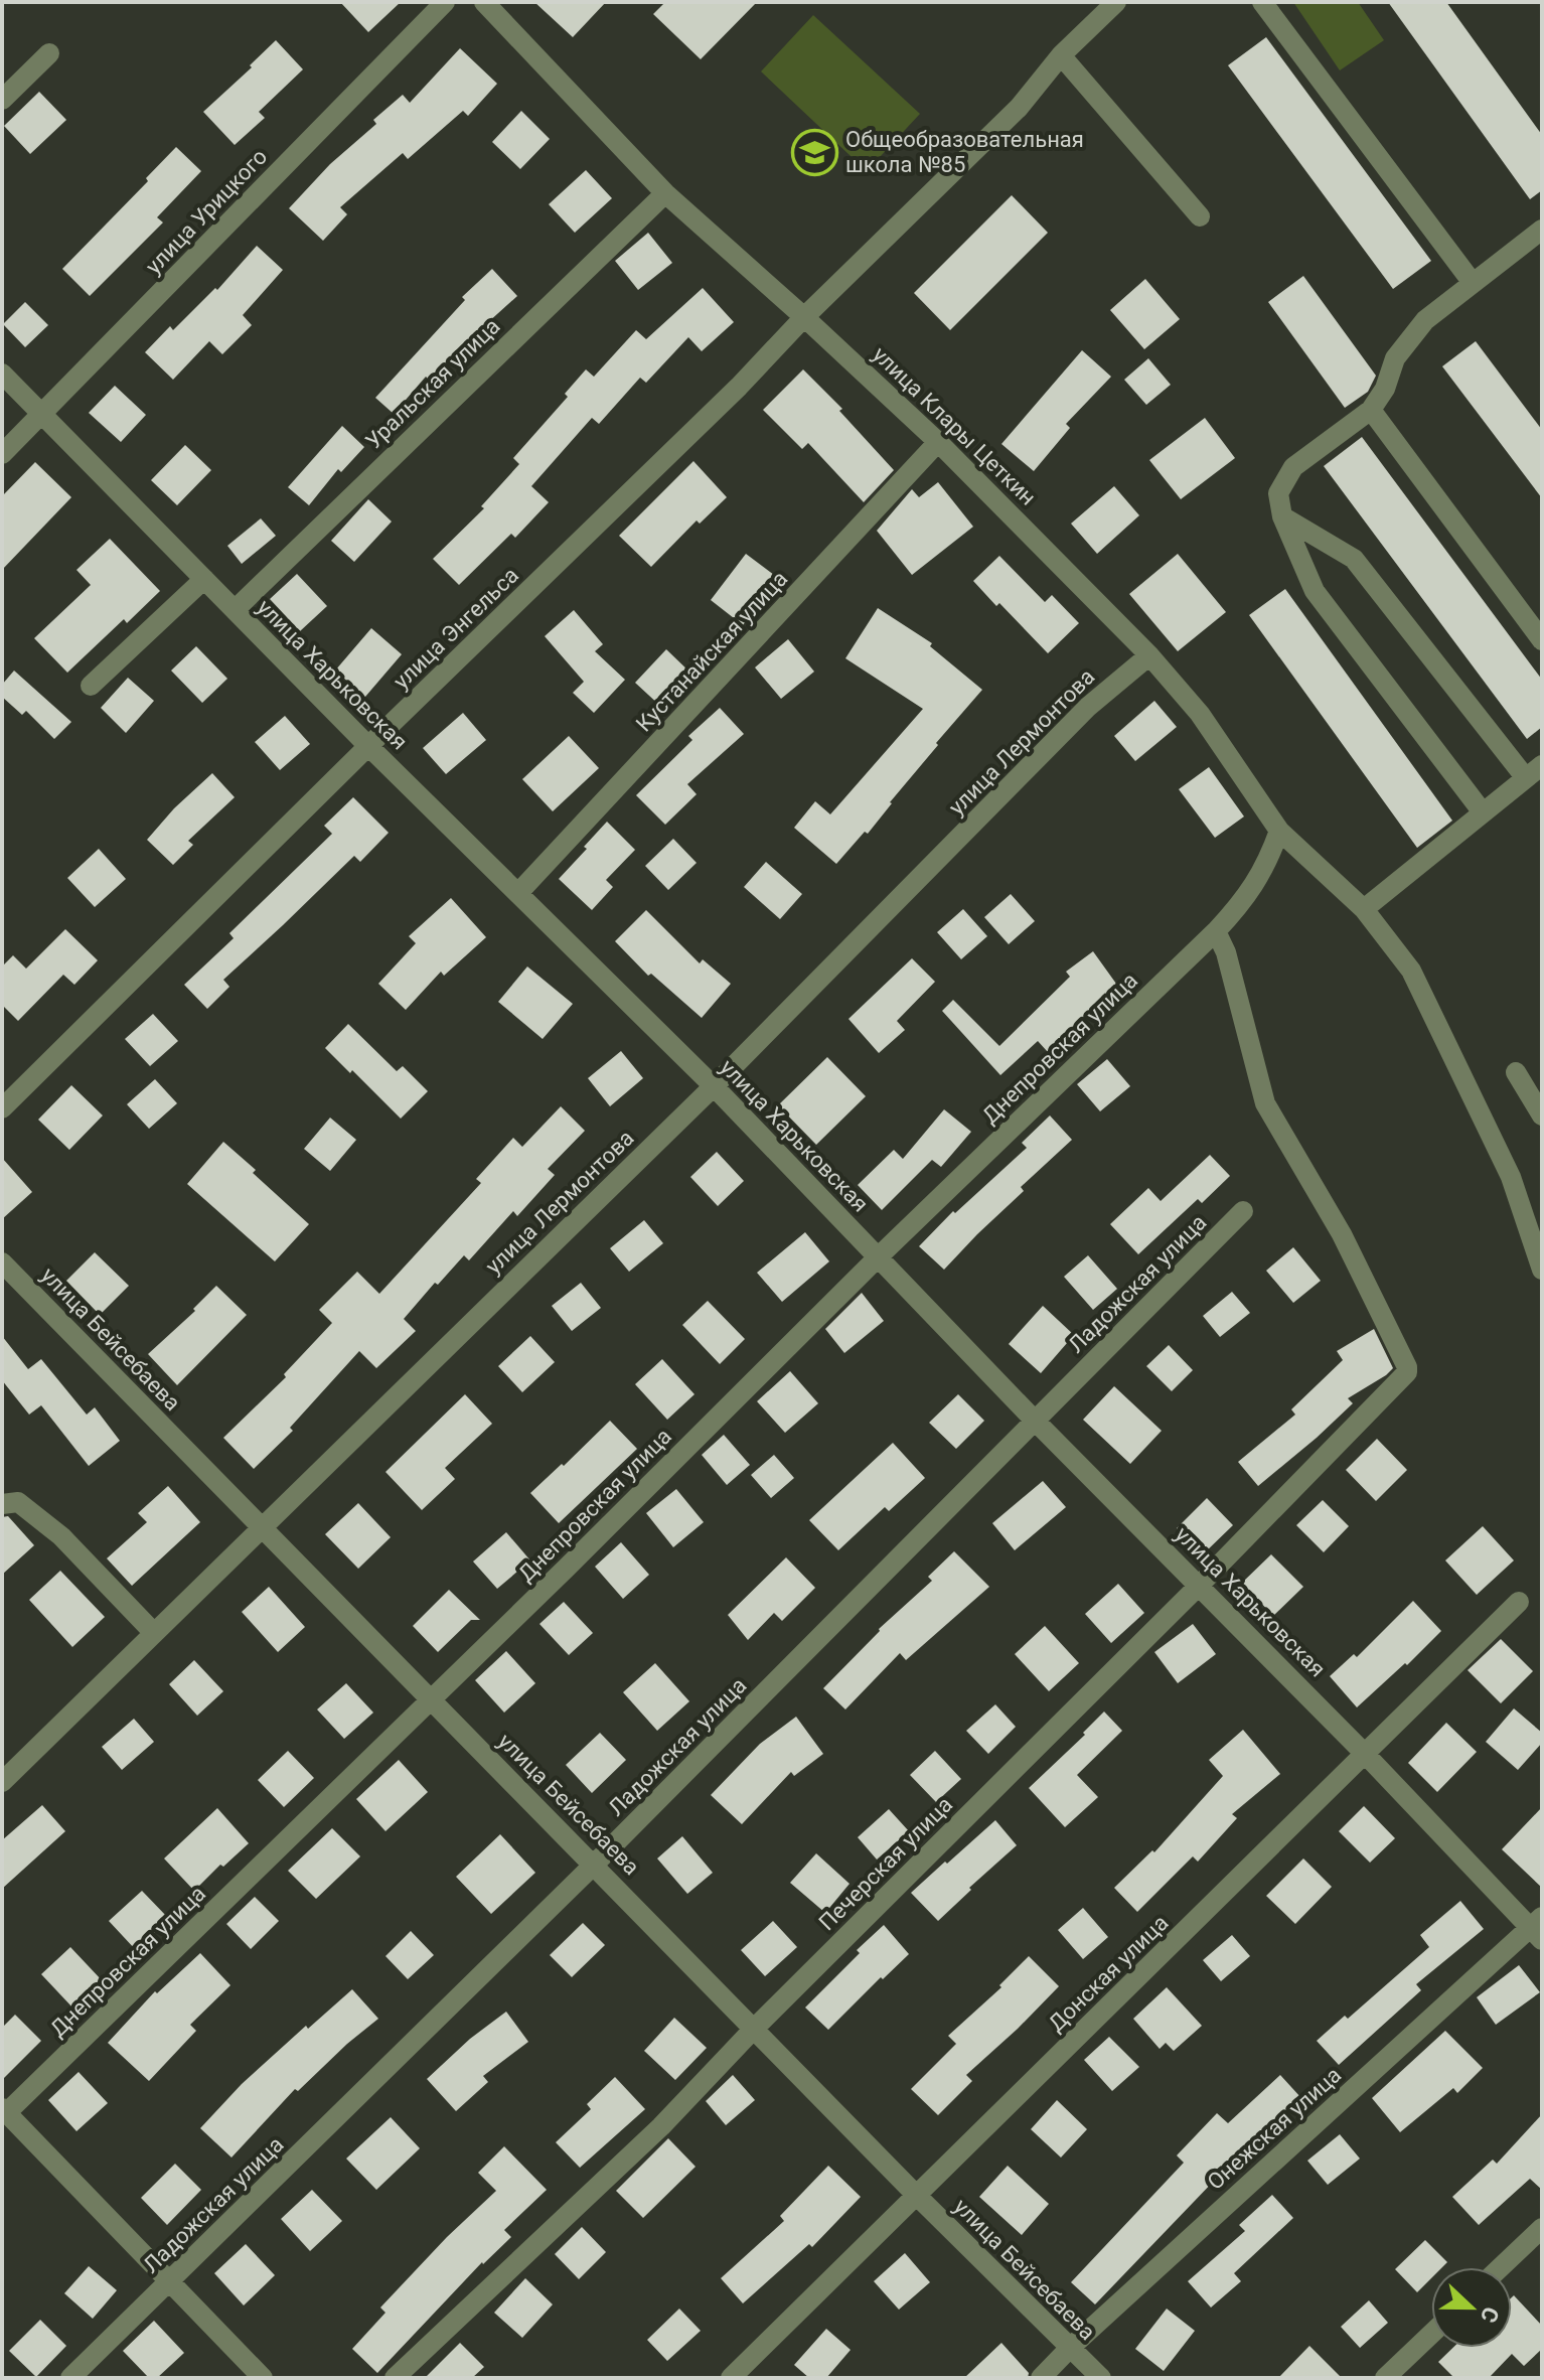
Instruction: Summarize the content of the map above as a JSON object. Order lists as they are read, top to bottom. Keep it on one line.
{"streets":{"street":["улица Урицкого","Уральская улица","улица Клары Цеткин","улица Энгельса","Кустанайская улица","улица Харьковская","улица Лермонтова","Днепровская улица","Ладожская улица","улица Бейсебаева","Печерская улица","Донская улица","Онежская улица"]},"crossings":[["улица Урицкого","улица Харьковская"],["Уральская улица","улица Клары Цеткин"],["Уральская улица","улица Харьковская"],["улица Клары Цеткин","улица Энгельса"],["улица Клары Цеткин","Кустанайская улица"],["улица Клары Цеткин","улица Лермонтова"],["улица Клары Цеткин","Днепровская улица"],["улица Энгельса","улица Харьковская"],["Кустанайская улица","улица Харьковская"],["улица Харьковская","улица Лермонтова"],["улица Харьковская","Днепровская улица"],["улица Харьковская","Ладожская улица"],["улица Харьковская","Печерская улица"],["улица Харьковская","Донская улица"],["улица Харьковская","Онежская улица"],["улица Лермонтова","улица Бейсебаева"],["Днепровская улица","улица Бейсебаева"],["Днепровская улица","Печерская улица"],["Ладожская улица","улица Бейсебаева"],["улица Бейсебаева","Печерская улица"],["улица Бейсебаева","Донская улица"],["улица Бейсебаева","Онежская улица"]],"places":{"school or university":["Общеобразовательная школа №85"]},"north":"right"}
